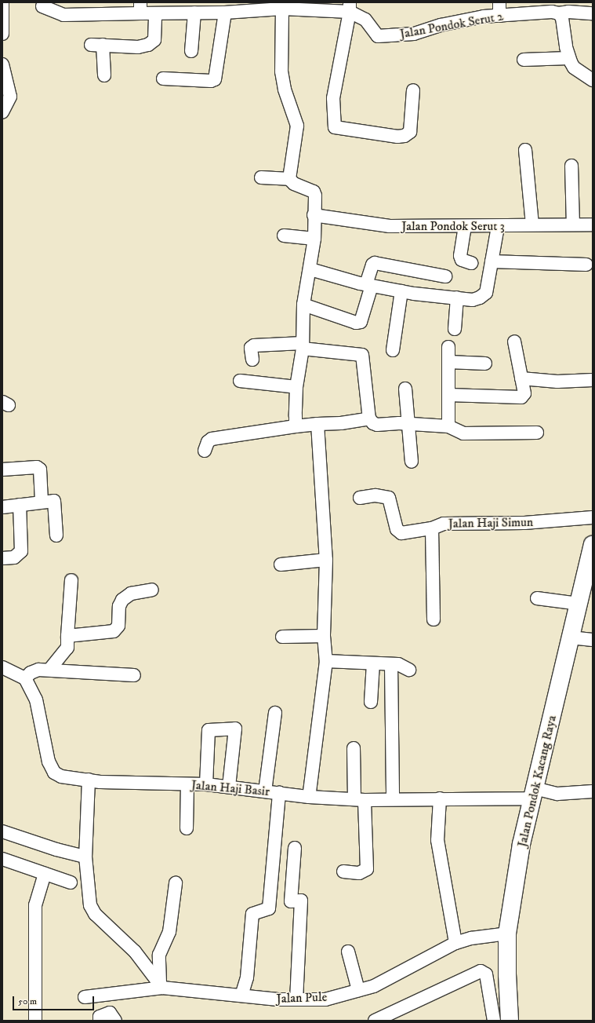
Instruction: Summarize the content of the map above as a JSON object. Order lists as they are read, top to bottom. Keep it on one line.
{"streets":{"main road":["Jalan Pondok Kacang Raya"],"street":["Jalan Pondok Serut 2","Jalan Pondok Serut 3","Jalan Haji Simun","Jalan Haji Basir","Jalan Pule"]},"crossings":[["Jalan Pondok Kacang Raya","Jalan Haji Basir"],["Jalan Pondok Kacang Raya","Jalan Pule"]],"scale_bar":"50 m"}
